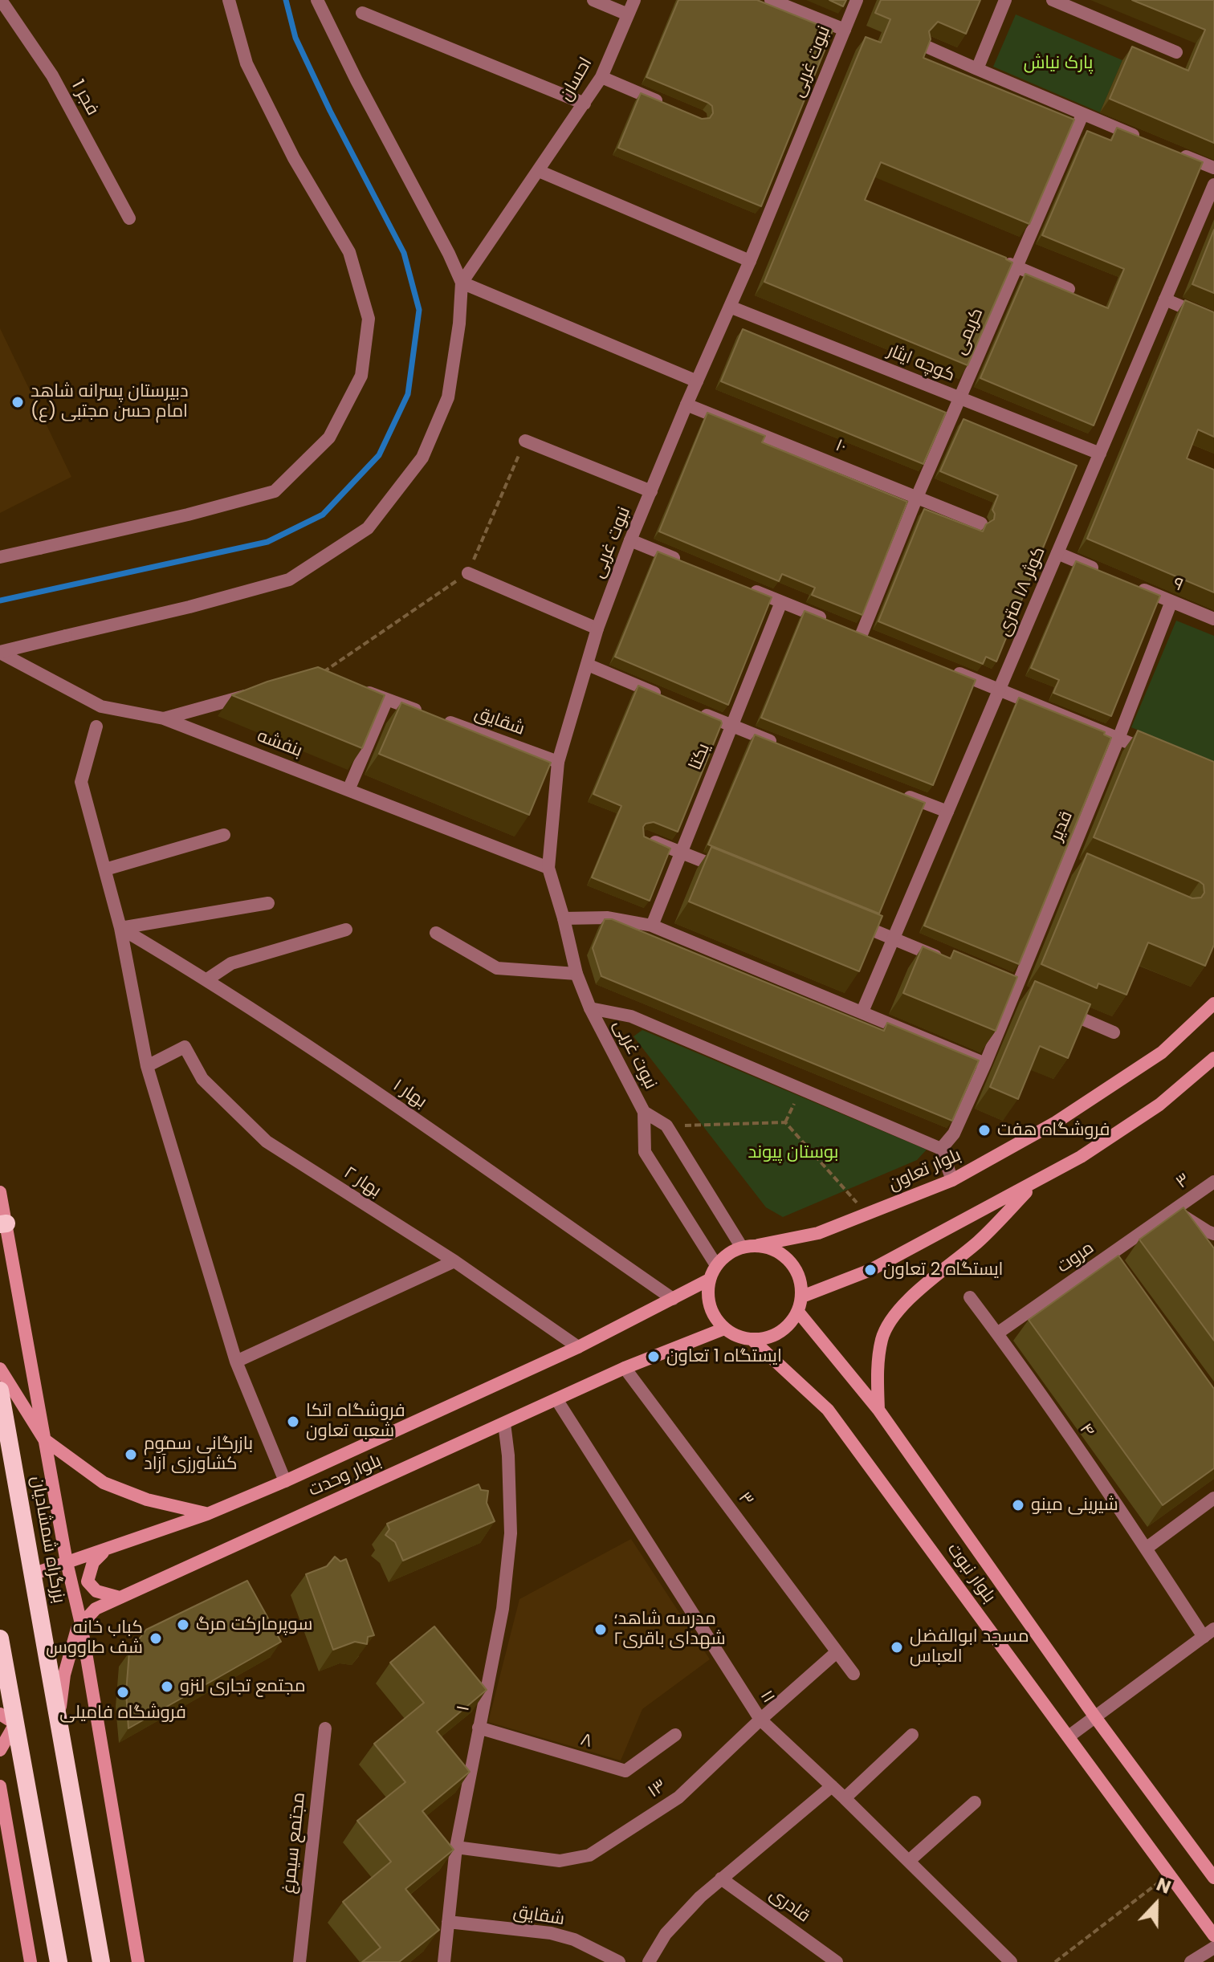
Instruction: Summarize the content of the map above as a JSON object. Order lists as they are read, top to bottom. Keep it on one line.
{"streets":{"highway":["بزرگراه شمشادیان"],"main road":["بلوار تعاون","بلوار وحدت","بلوار نبوت"],"street":["نبوت غربی","احسان","فجر 1","کریمی","کوچه ایثار","۱۰","۹","کوثر ۱۸ متری","شقایق","بنفشه","یکتا","قدیر","بهار ۱","۳","بهار ۲","مروت","۴","۱۱","۱","۸","۱۳","مجتمع سیمرغ","قادری"]},"crossings":[["نبوت غربی","کوچه ایثار"],["نبوت غربی","۱۰"],["نبوت غربی","شقایق"],["نبوت غربی","بنفشه"],["نبوت غربی","بلوار تعاون"],["نبوت غربی","بلوار وحدت"],["نبوت غربی","بلوار نبوت"],["کریمی","کوچه ایثار"],["کریمی","۱۰"],["کوچه ایثار","کوثر ۱۸ متری"],["۹","قدیر"],["شقایق","۱"],["بهار ۱","بلوار وحدت"],["بلوار تعاون","بلوار وحدت"],["بلوار تعاون","بلوار نبوت"],["۳","مروت"],["۳","بلوار وحدت"],["۳","۱۳"],["بهار ۲","بلوار وحدت"],["مروت","۴"],["بلوار وحدت","بزرگراه شمشادیان"],["بلوار وحدت","بلوار نبوت"],["بلوار وحدت","۱۱"],["بلوار وحدت","۱"],["۱۱","۱۳"],["۱","۸"],["۱","۱۳"]],"parks":["پارک نیاش","بوستان پیوند"],"places":["دبیرستان پسرانه شاهد امام حسن مجتبی (ع)","فروشگاه هفت","ایستگاه 2 تعاون","ایستگاه 1 تعاون","فروشگاه اتکا شعبه تعاون","بازرگانی سموم کشاورزی آزاد","شیرینی مینو","سوپرمارکت مرگ","مدرسه شاهد؛ شهدای باقری۲","کباب خانه شف طاووس","مسجد ابوالفضل العباس","مجتمع تجاری لنزو","فروشگاه فامیلی"],"north":"top"}
